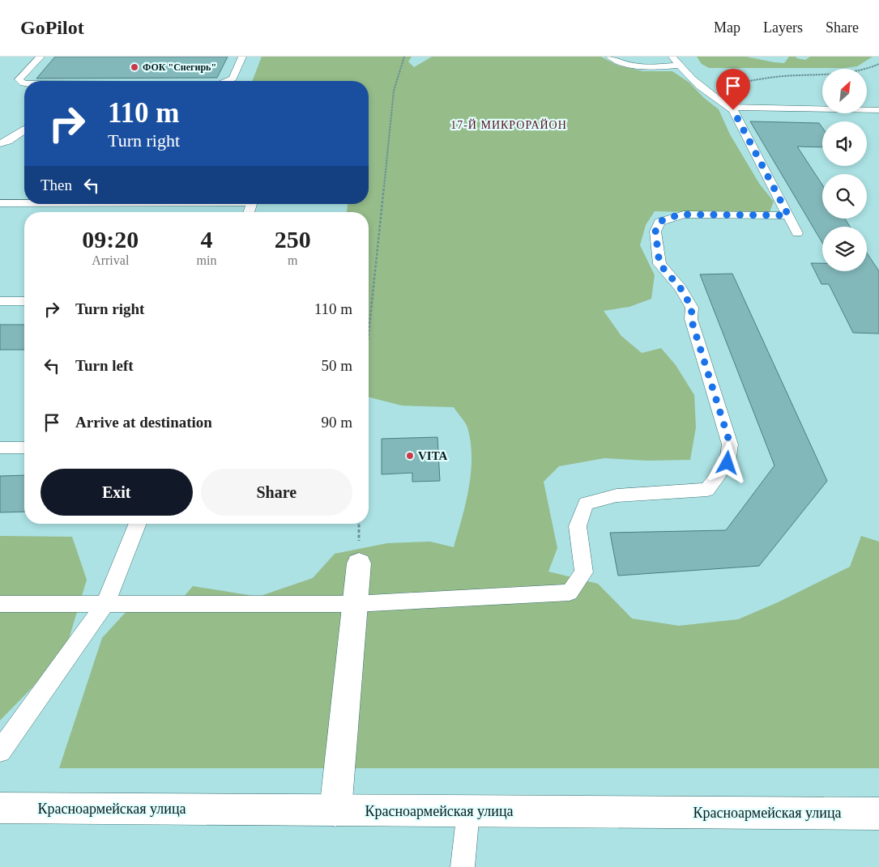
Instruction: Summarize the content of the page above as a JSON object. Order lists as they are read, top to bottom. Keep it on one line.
{"streets":{"main road":["Красноармейская улица"]},"districts":["17-Й МИКРОРАЙОН"],"places":["ФОК \"Снегирь\"","VITA"],"north":"top right","page":{"header":"GoPilot","nav":["Map","Layers","Share"],"turn":["110 m","Turn right"],"then":"Then","eta":["09:20","Arrival","4","min","250","m"],"list":[{"name":"Turn right","value":"110 m"},{"name":"Turn left","value":"50 m"},{"name":"Arrive at destination","value":"90 m"}],"buttons":["Exit","Share"]}}
